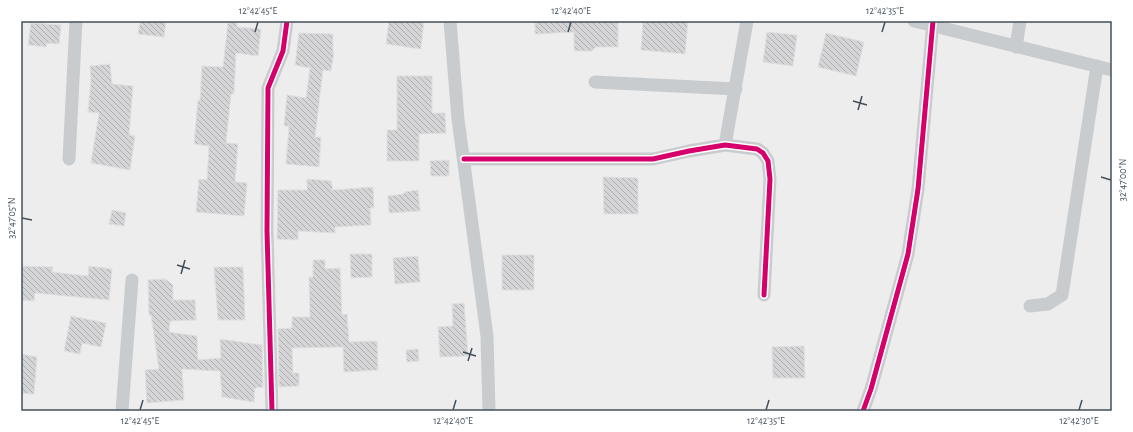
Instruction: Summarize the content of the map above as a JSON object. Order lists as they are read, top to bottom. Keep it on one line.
{"coordinates":["12°42'45\"E","12°42'40\"E","12°42'35\"E","32°47'00\"N","32°47'05\"N","12°42'30\"E"]}
